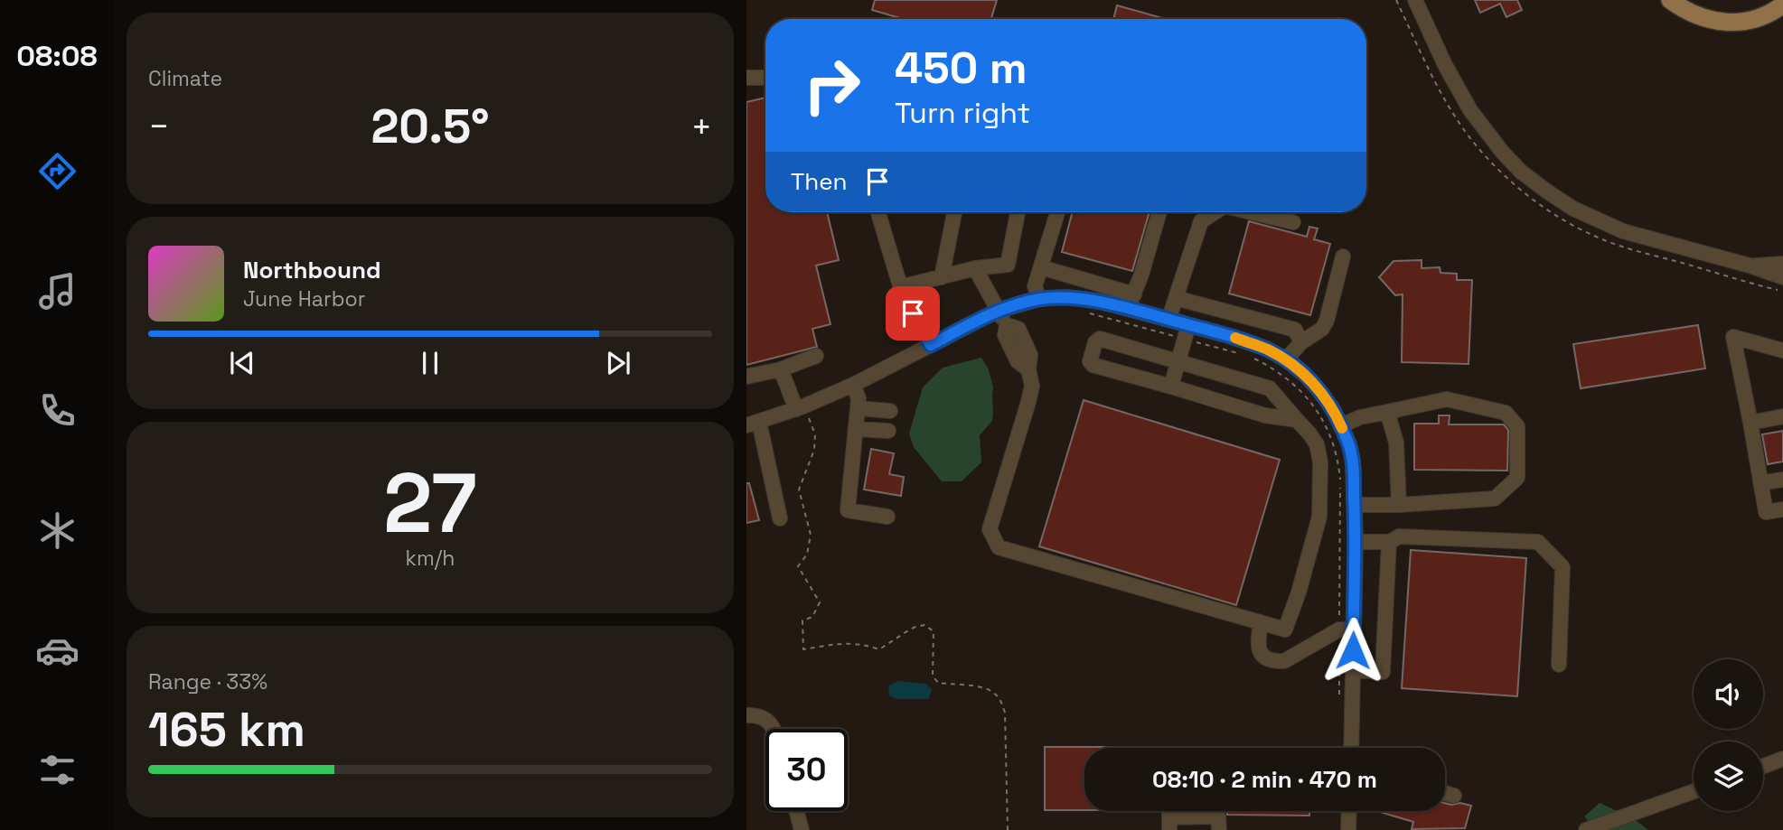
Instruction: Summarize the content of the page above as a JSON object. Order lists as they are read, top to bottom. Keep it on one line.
{"page":{"tabs":"08:08","tile":["Climate",["27","km/h"],["Range · 33%","165 km"]],"turn":["450 m","Turn right"],"heat":["−","20.5°","+"],"then":"Then","song":["Northbound","June Harbor"],"limit":"30","trip":"08:10 · 2 min · 470 m"}}
